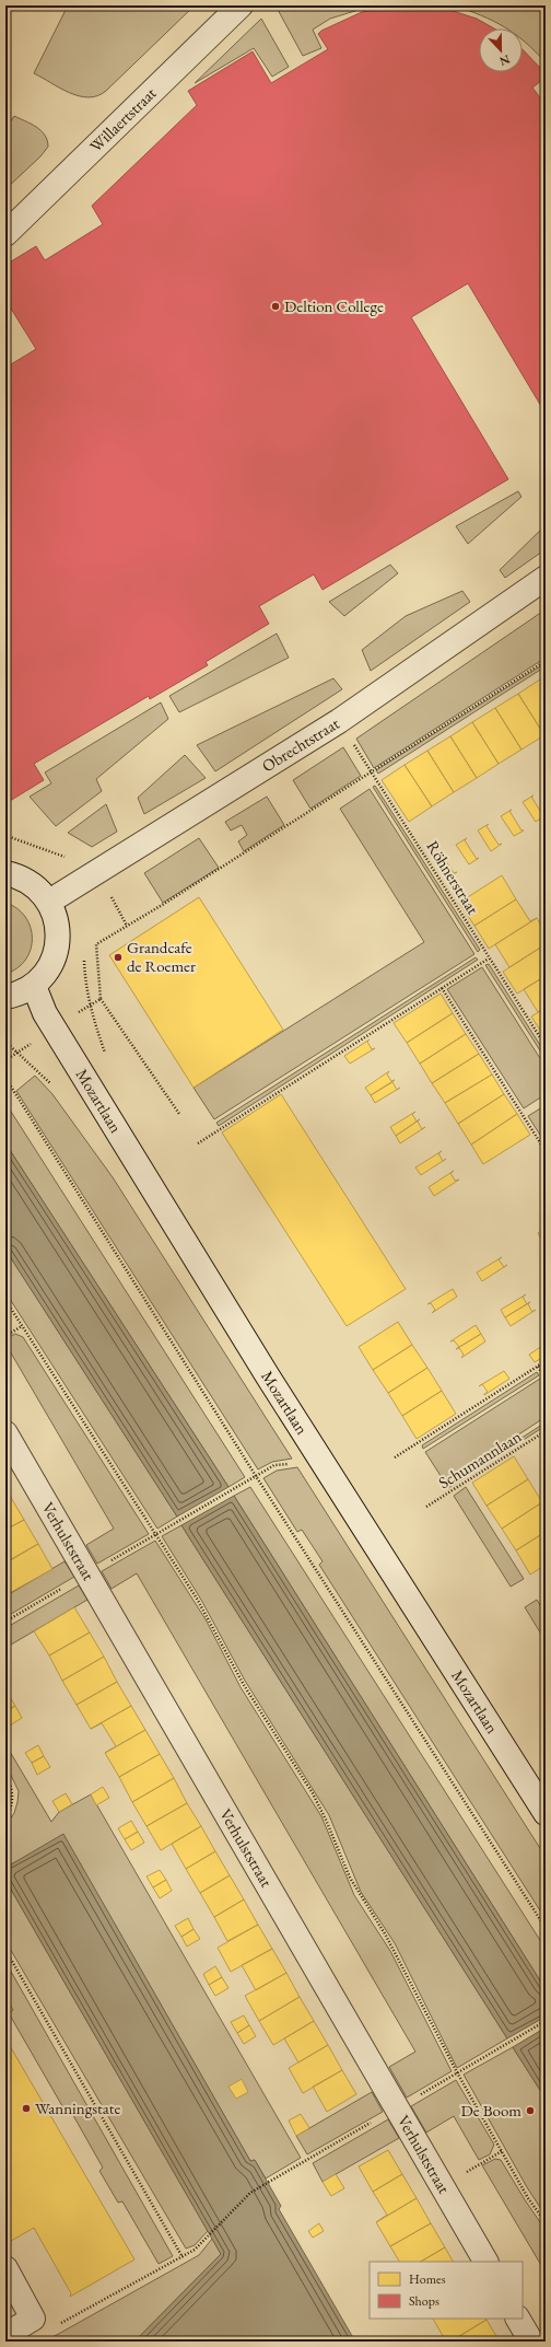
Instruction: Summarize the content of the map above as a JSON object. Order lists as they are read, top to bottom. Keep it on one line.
{"streets":{"street":["Willaertstraat","Obrechtstraat","Mozartlaan","Verhulststraat"],"path":["Röhnerstraat","Schumannlaan"]},"crossings":[["Obrechtstraat","Röhnerstraat"]],"places":["Deltion College","Grandcafe de Roemer","Wanningstate","De Boom"],"legend":["Homes","Shops"],"north":"bottom"}
